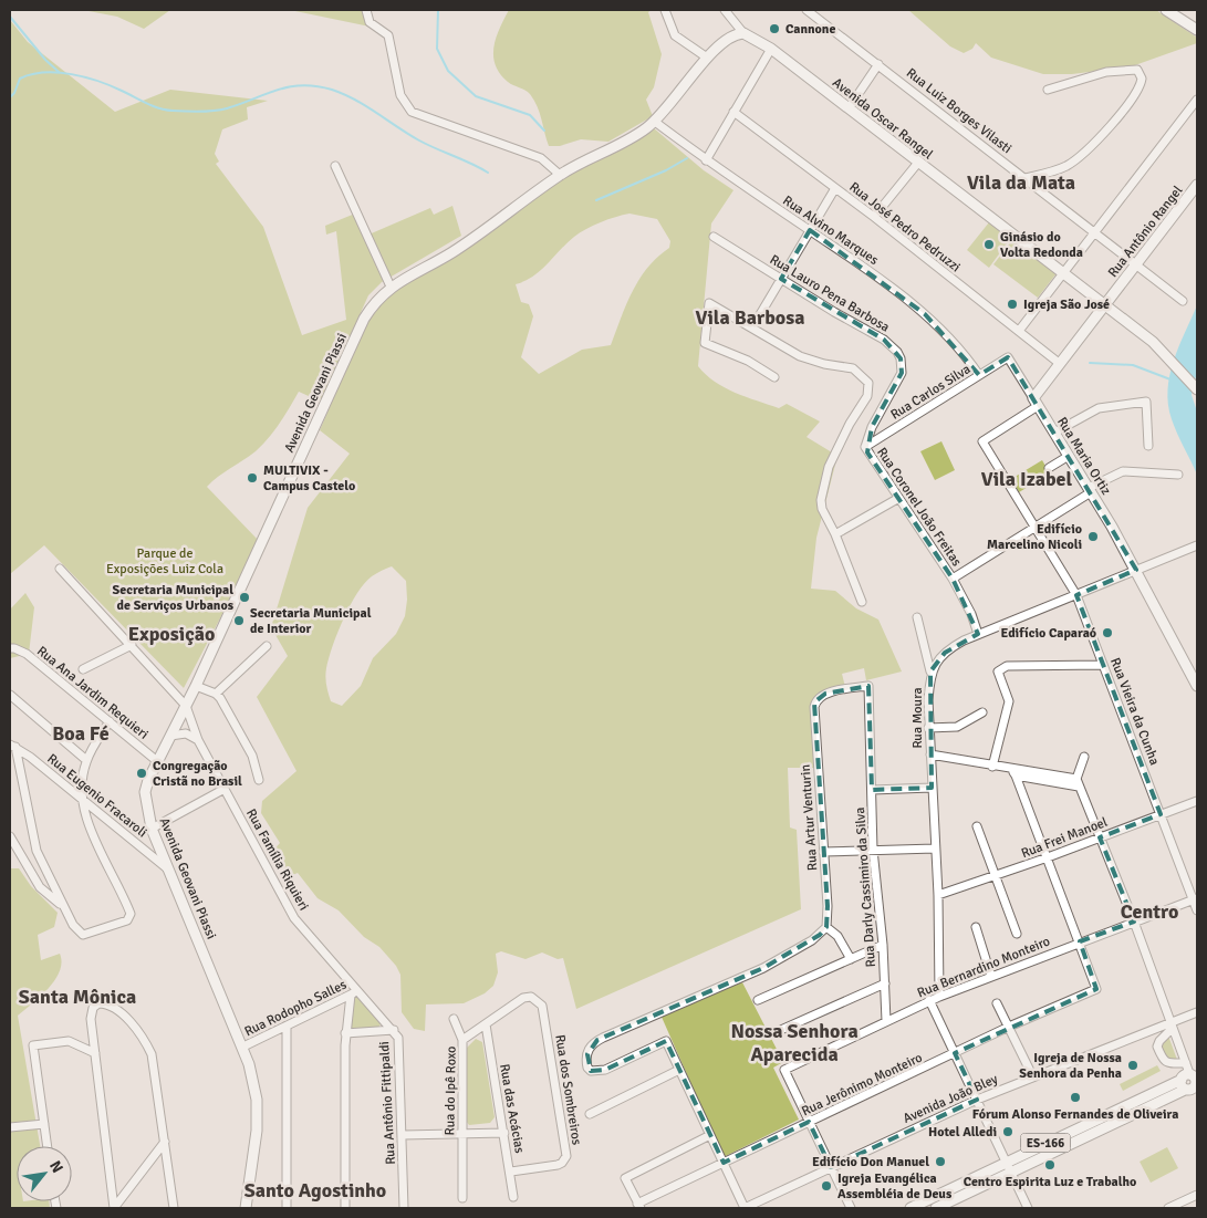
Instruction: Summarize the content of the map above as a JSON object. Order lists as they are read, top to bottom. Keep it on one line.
{"streets":{"main road":["Avenida Oscar Rangel","Rua Antônio Rangel","Avenida Geovani Piassi","Rua Maria Ortiz","ES-166"],"street":["Rua Luiz Borges Vilasti","Rua José Pedro Pedruzzi","Rua Alvino Marques","Rua Lauro Pena Barbosa","Rua Carlos Silva","Rua Coronel João Freitas","Rua Ana Jardim Requieri","Rua Vieira da Cunha","Rua Moura","Rua Eugenio Fracaroli","Rua Artur Venturin","Rua Frei Manoel","Rua Família Riquieri","Rua Darly Cassimiro da Silva","Rua Bernardino Monteiro","Rua Rodopho Salles","Rua Jerônimo Monteiro","Rua dos Sombreiros","Rua do Ipê Roxo","Avenida João Bley","Rua Antônio Fittipaldi","Rua das Acácias"]},"crossings":[["Rua Luiz Borges Vilasti","Rua Antônio Rangel"],["Avenida Oscar Rangel","Rua Antônio Rangel"],["Rua José Pedro Pedruzzi","Rua Antônio Rangel"],["Rua Alvino Marques","Rua Carlos Silva"],["Rua Alvino Marques","Avenida Geovani Piassi"],["Rua Antônio Rangel","Rua Maria Ortiz"],["Rua Antônio Rangel","Rua Vieira da Cunha"],["Rua Lauro Pena Barbosa","Rua Carlos Silva"],["Rua Lauro Pena Barbosa","Rua Coronel João Freitas"],["Rua Carlos Silva","Rua Maria Ortiz"],["Rua Carlos Silva","Rua Coronel João Freitas"],["Avenida Geovani Piassi","Rua Ana Jardim Requieri"],["Avenida Geovani Piassi","Rua Eugenio Fracaroli"],["Avenida Geovani Piassi","Rua Família Riquieri"],["Avenida Geovani Piassi","Rua Rodopho Salles"],["Rua Maria Ortiz","Rua Vieira da Cunha"],["Rua Maria Ortiz","Rua Moura"],["Rua Coronel João Freitas","Rua Moura"],["Rua Vieira da Cunha","Rua Moura"],["Rua Vieira da Cunha","Rua Frei Manoel"],["Rua Vieira da Cunha","Rua Bernardino Monteiro"],["Rua Moura","Rua Frei Manoel"],["Rua Moura","Rua Bernardino Monteiro"],["Rua Artur Venturin","Rua Darly Cassimiro da Silva"],["Rua Família Riquieri","Rua Rodopho Salles"],["Rua Família Riquieri","Rua Antônio Fittipaldi"],["Rua Darly Cassimiro da Silva","Rua Bernardino Monteiro"],["Rua Bernardino Monteiro","Rua Jerônimo Monteiro"],["Rua dos Sombreiros","Rua do Ipê Roxo"],["Rua dos Sombreiros","Rua das Acácias"],["Rua do Ipê Roxo","Rua das Acácias"]],"districts":["Vila da Mata","Vila Barbosa","Vila Izabel","Exposição","Boa Fé","Centro","Santa Mônica","Nossa Senhora Aparecida","Santo Agostinho"],"parks":["Parque de Exposições Luiz Cola"],"places":["Cannone","Ginásio do Volta Redonda","Igreja São José","MULTIVIX - Campus Castelo","Edifício Marcelino Nicoli","Secretaria Municipal de Serviços Urbanos","Secretaria Municipal de Interior","Edifício Caparaó","Congregação Cristã no Brasil","Igreja de Nossa Senhora da Penha","Fórum Alonso Fernandes de Oliveira","Hotel Alledi","Edifício Don Manuel","Centro Espirita Luz e Trabalho","Igreja Evangélica Assembléia de Deus"],"north":"top right"}
